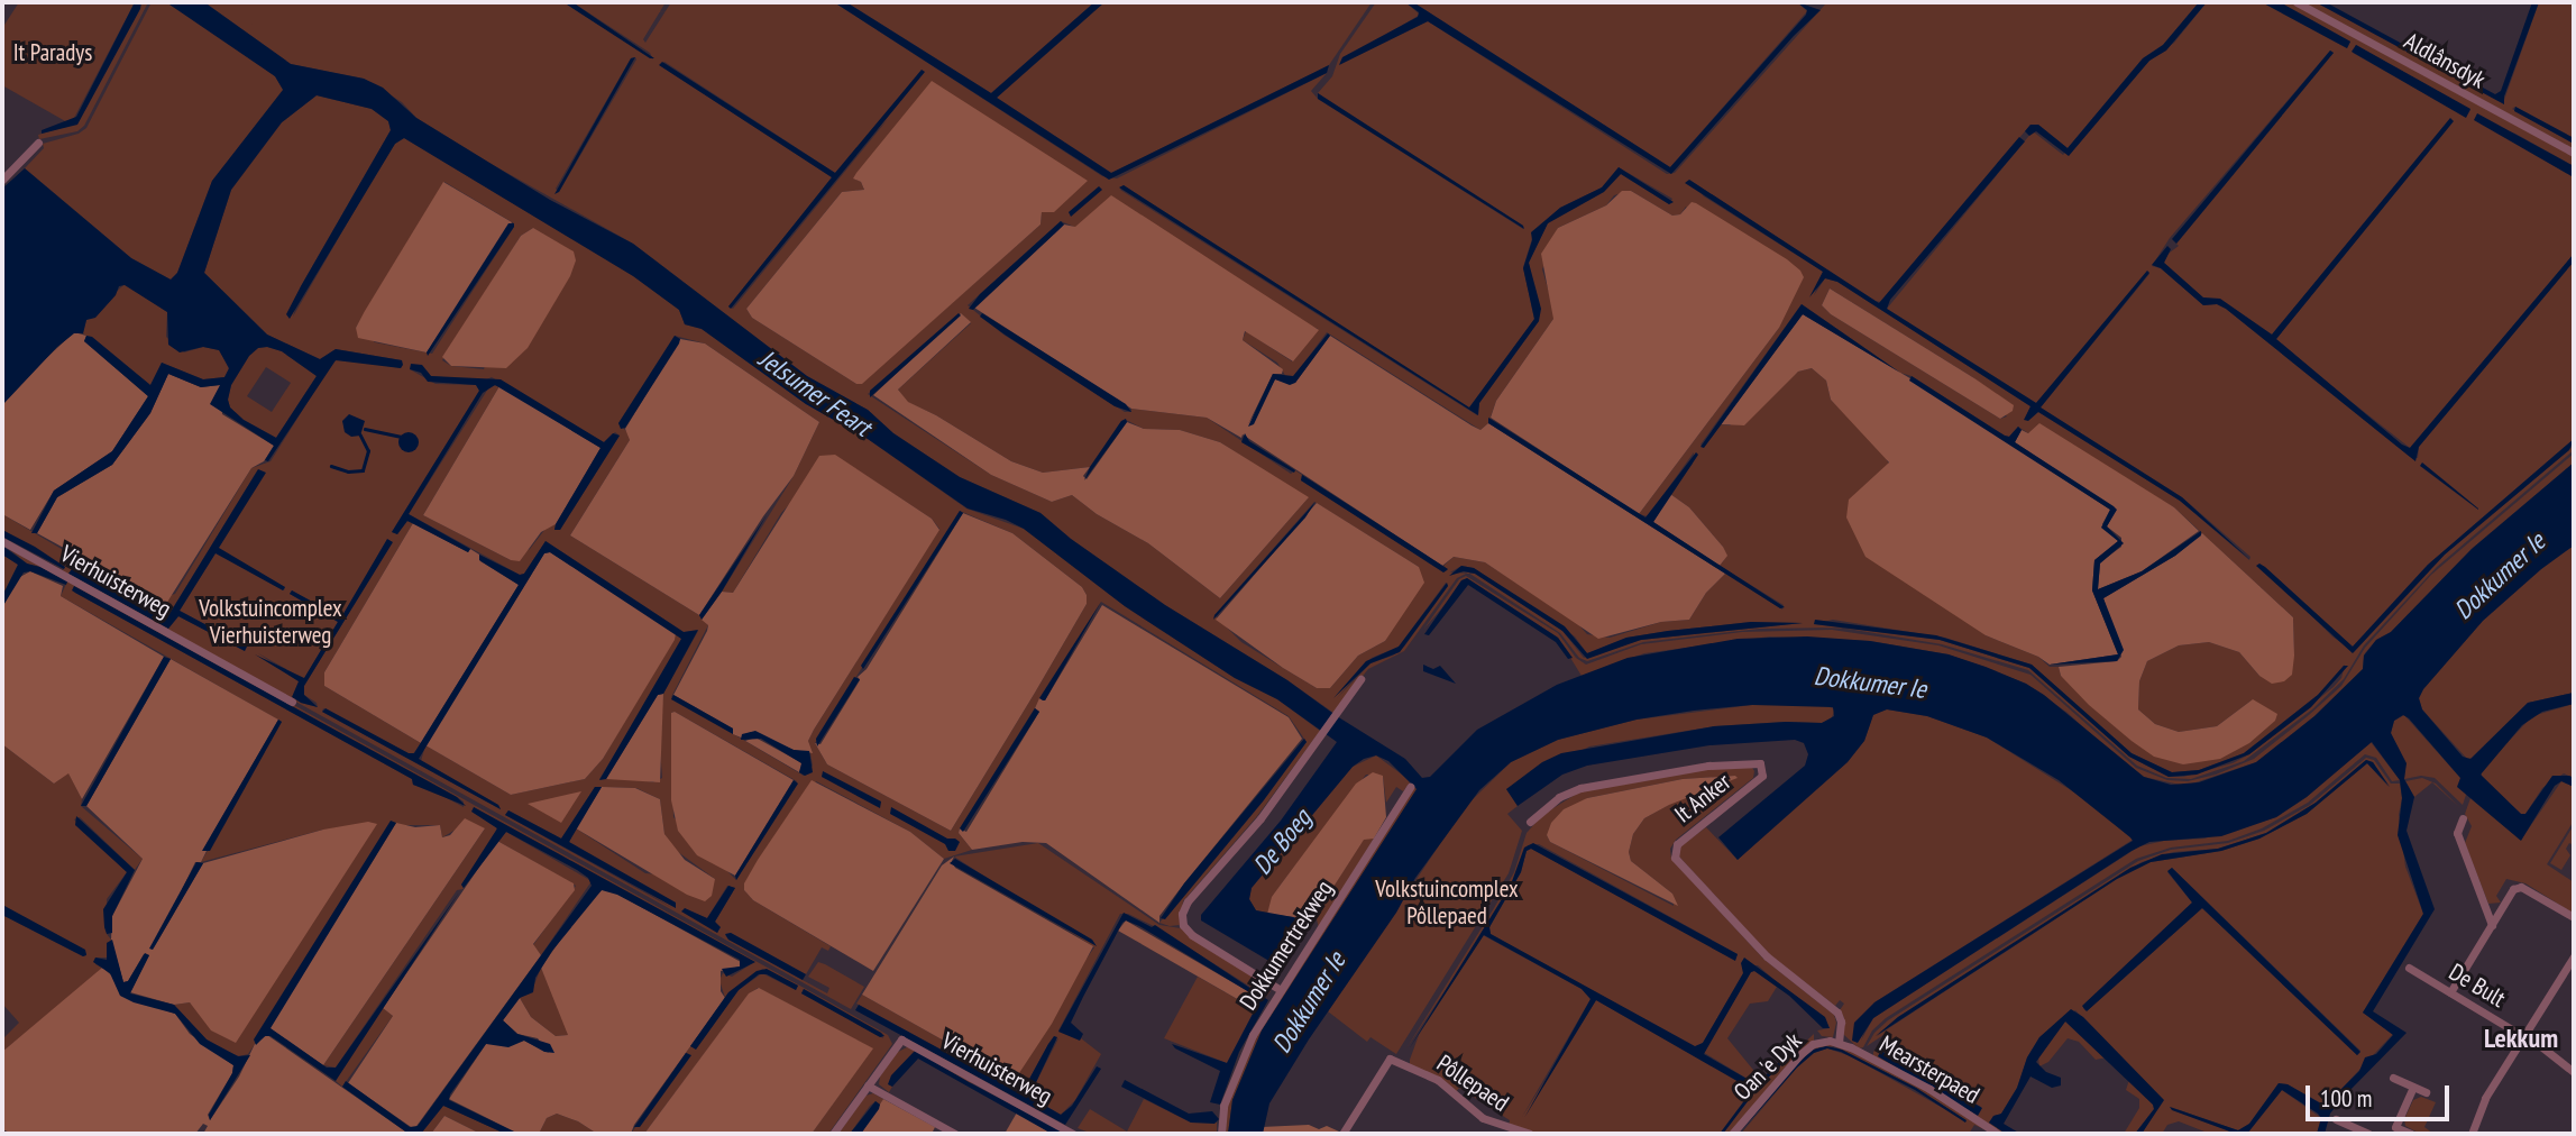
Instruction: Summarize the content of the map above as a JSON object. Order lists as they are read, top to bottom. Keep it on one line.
{"streets":{"street":["Aldlânsdyk","Vierhuisterweg","It Anker","Dokkumertrekweg","De Bult","Oan 'e Dyk","Mearsterpaed","Pôllepaed"]},"crossings":[["It Anker","Oan 'e Dyk"],["It Anker","Mearsterpaed"],["Oan 'e Dyk","Mearsterpaed"]],"districts":["Lekkum"],"water":["Jelsumer Feart","Dokkumer Ie","De Boeg"],"parks":["It Paradys","Volkstuincomplex Vierhuisterweg","Volkstuincomplex Pôllepaed"],"scale_bar":"100 m"}
